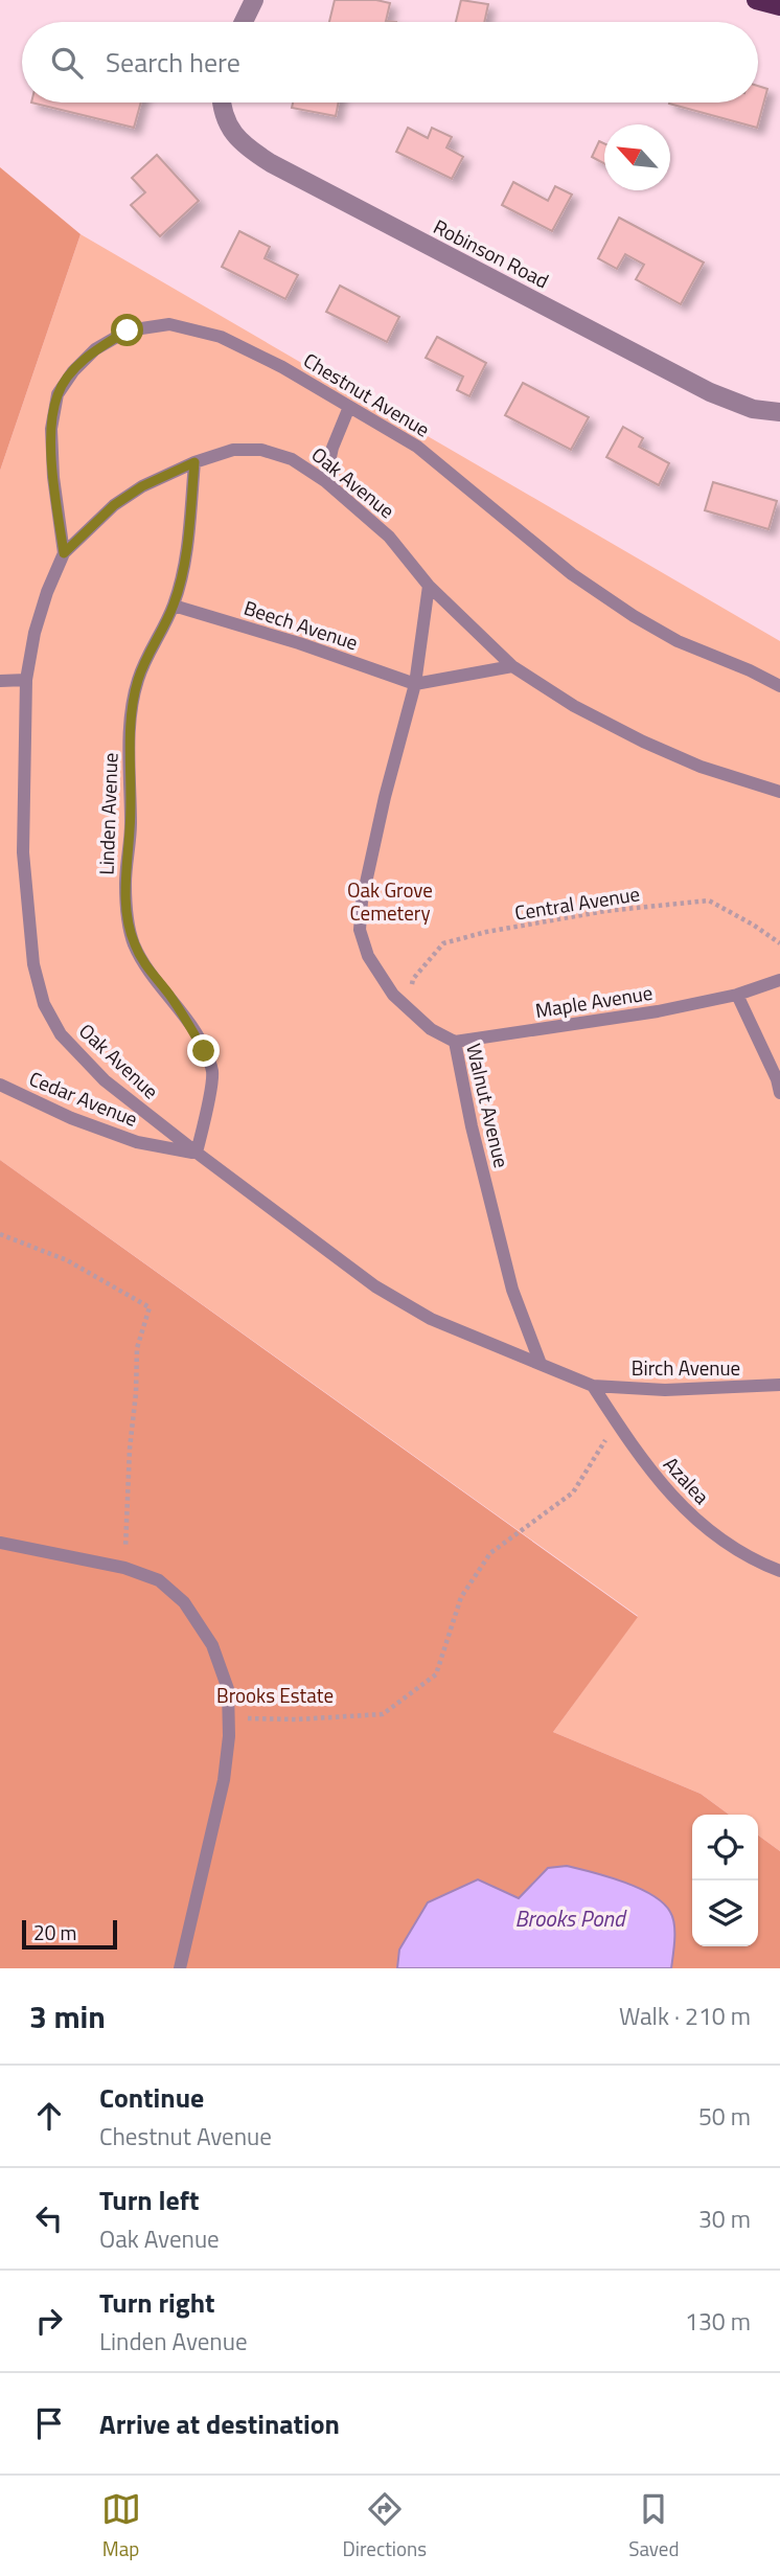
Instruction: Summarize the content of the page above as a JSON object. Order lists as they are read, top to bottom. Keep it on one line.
{"streets":{"street":["Robinson Road"],"lane":["Chestnut Avenue","Oak Avenue","Beech Avenue","Linden Avenue","Maple Avenue","Cedar Avenue","Walnut Avenue","Birch Avenue","Azalea"],"path":["Central Avenue"]},"crossings":[["Chestnut Avenue","Oak Avenue"],["Oak Avenue","Linden Avenue"],["Oak Avenue","Cedar Avenue"],["Oak Avenue","Walnut Avenue"],["Oak Avenue","Birch Avenue"],["Oak Avenue","Azalea"],["Beech Avenue","Linden Avenue"],["Beech Avenue","Walnut Avenue"],["Linden Avenue","Cedar Avenue"],["Central Avenue","Walnut Avenue"],["Maple Avenue","Walnut Avenue"],["Birch Avenue","Azalea"]],"water":["Brooks Pond"],"parks":["Oak Grove Cemetery","Brooks Estate"],"scale_bar":"20 m","north":"top left","page":{"search":"Search here","scale":"20 m","heading":["3 min","Walk · 210 m"],"list":[["Continue","Chestnut Avenue","50 m"],["Turn left","Oak Avenue","30 m"],["Turn right","Linden Avenue","130 m"],"Arrive at destination"],"nav":["Map","Directions","Saved"]}}
